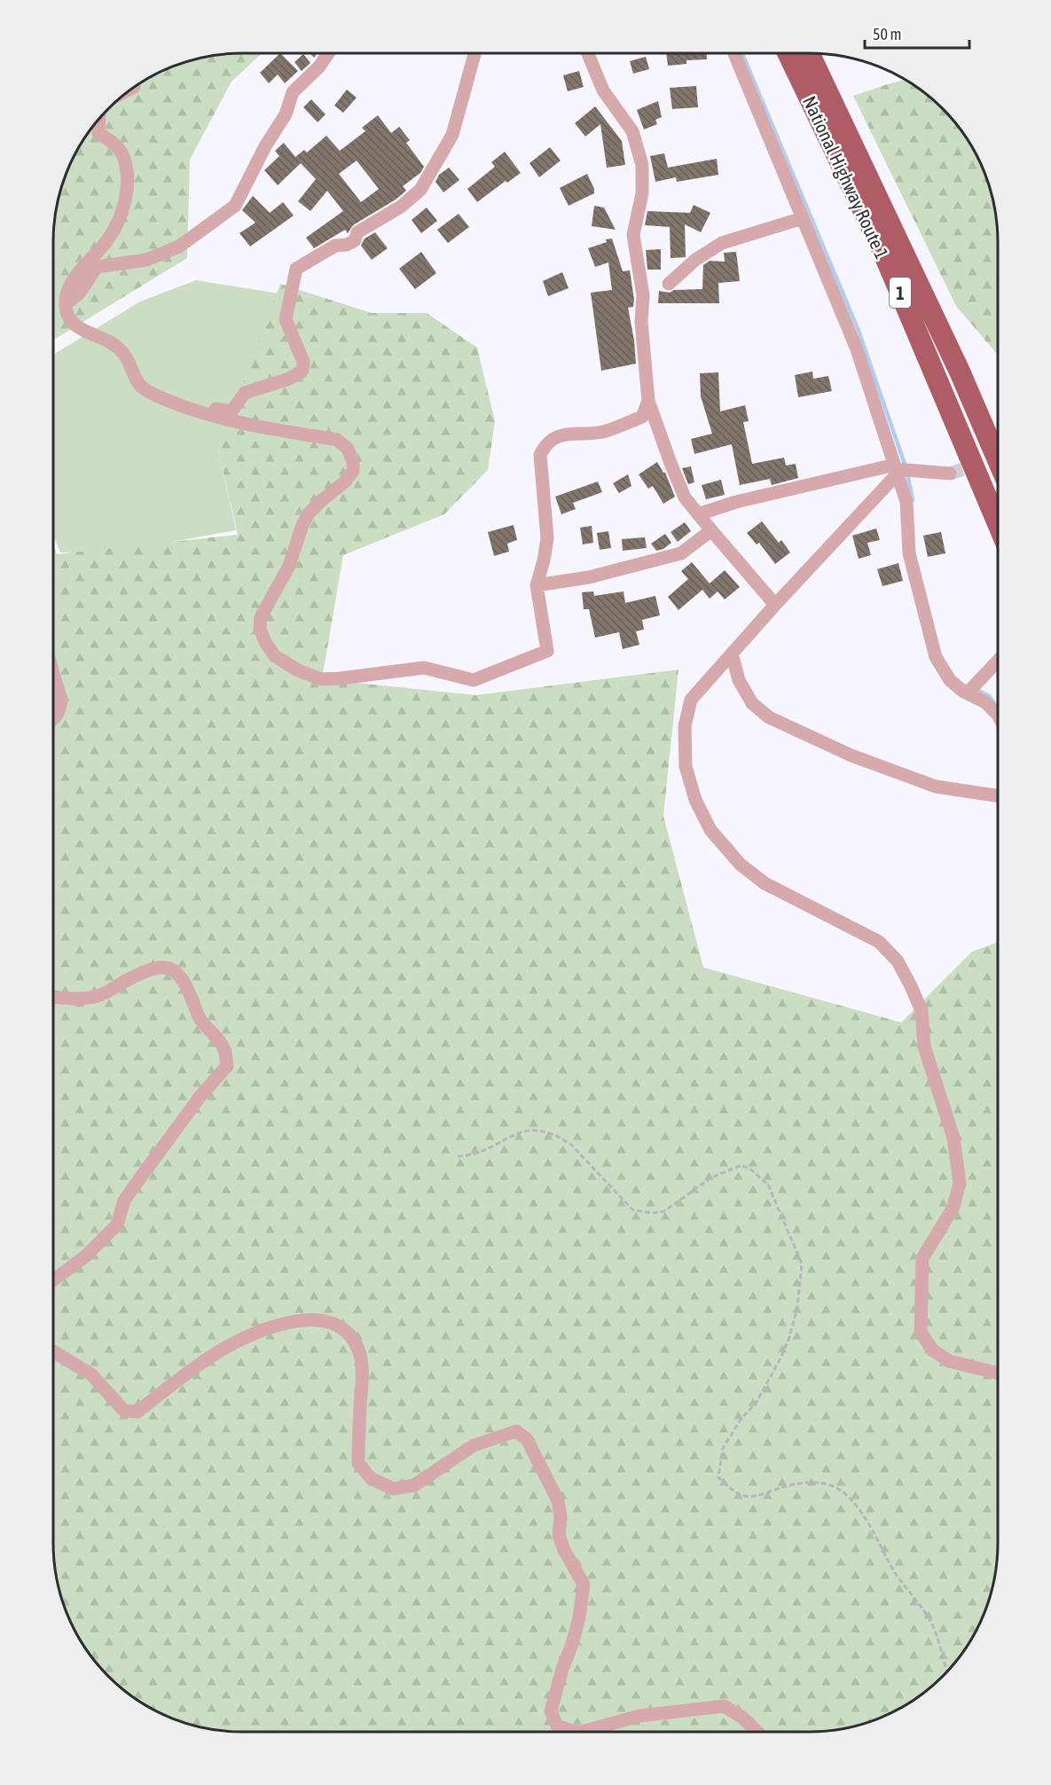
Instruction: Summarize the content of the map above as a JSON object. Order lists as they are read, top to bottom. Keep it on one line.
{"streets":{"highway":["National Highway Route 1","1"]},"scale_bar":"50 m"}
